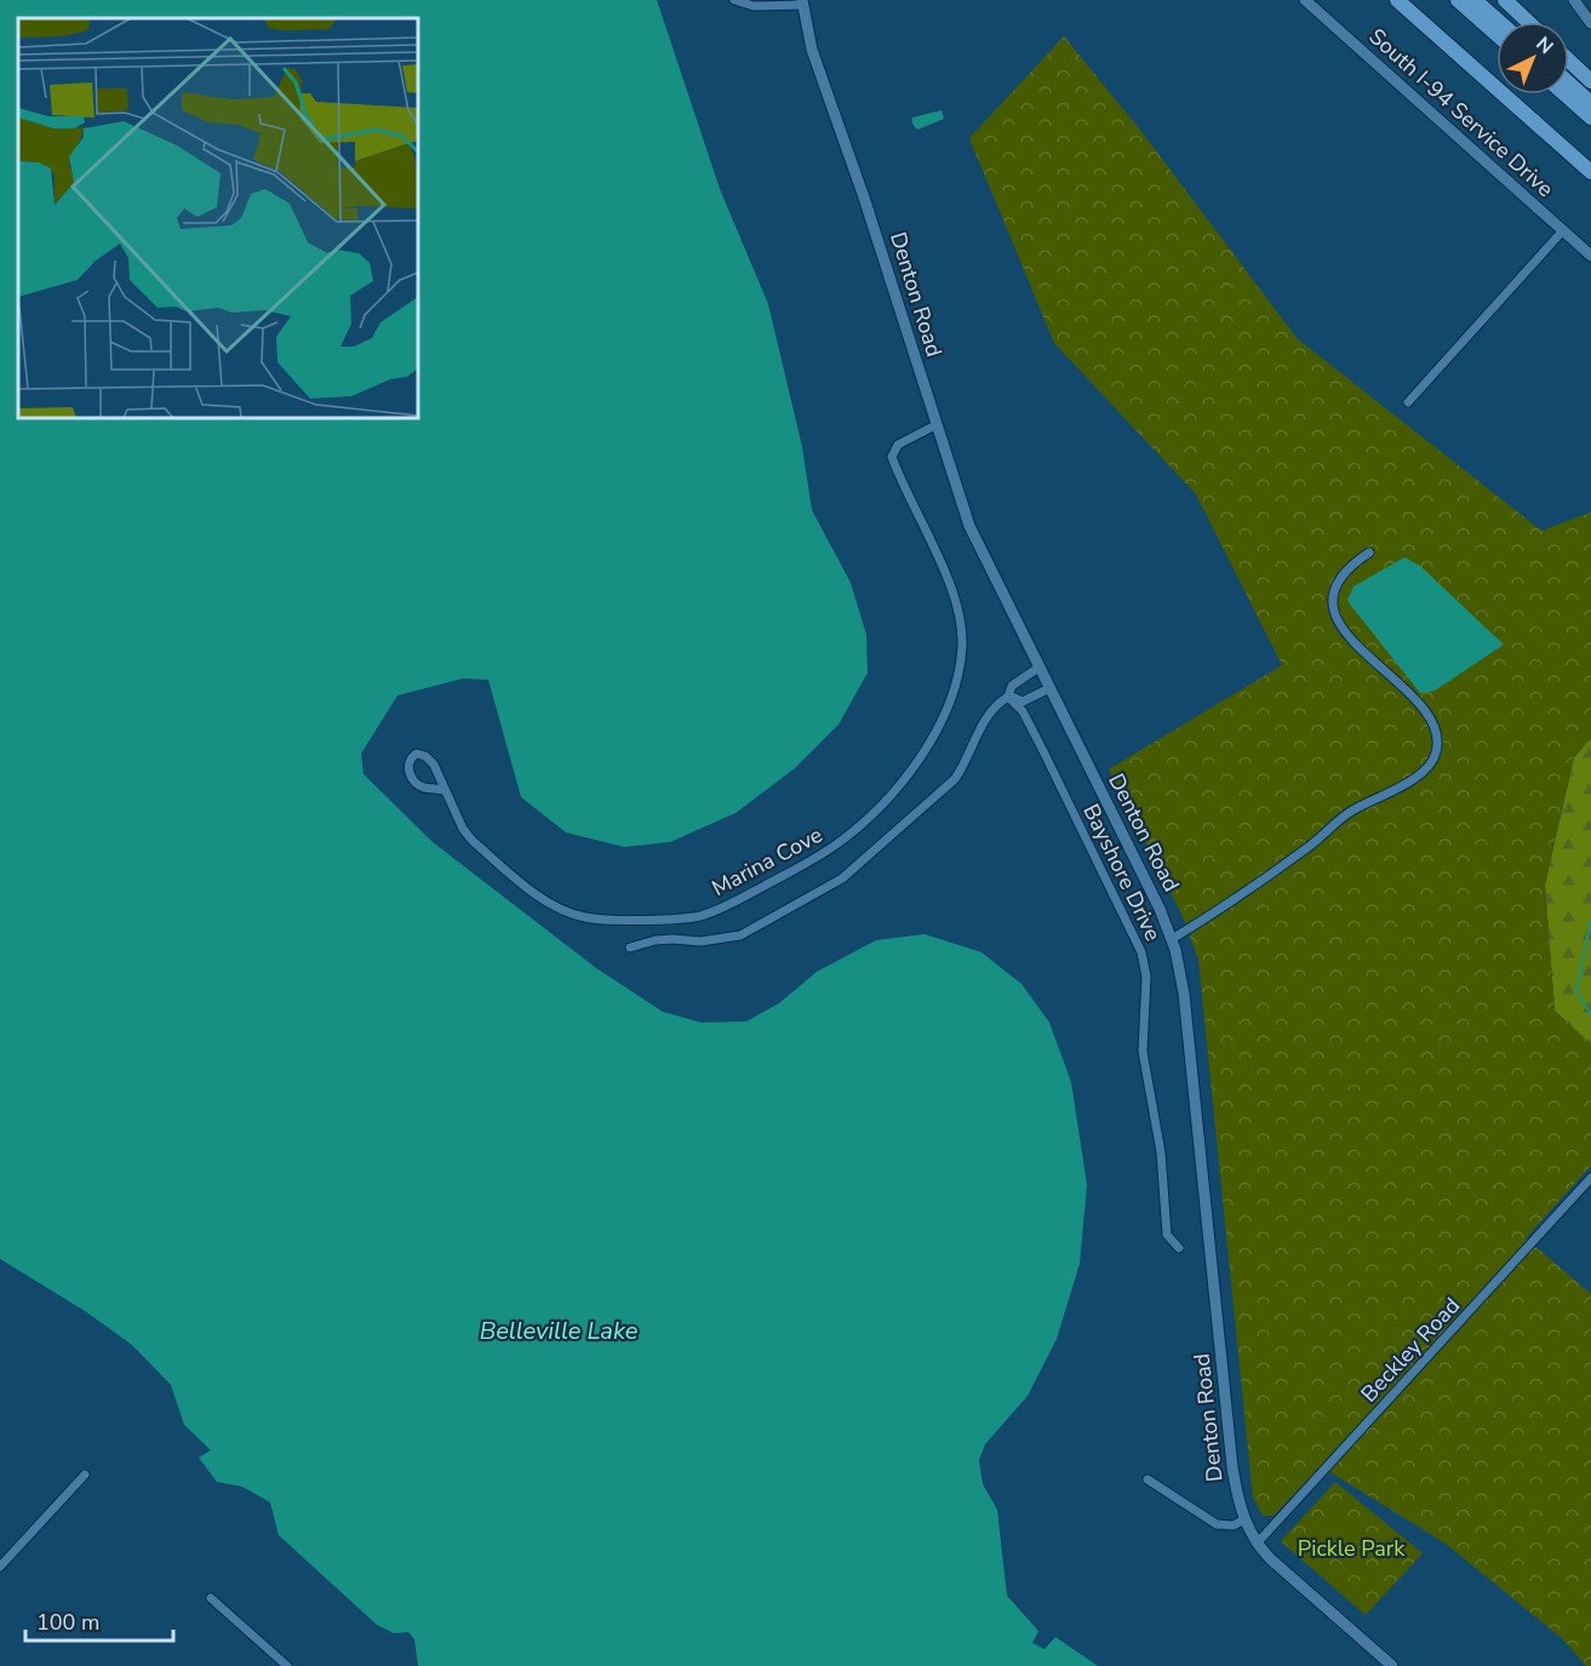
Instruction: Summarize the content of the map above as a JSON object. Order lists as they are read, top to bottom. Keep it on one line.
{"streets":{"street":["South I-94 Service Drive","Denton Road","Marina Cove","Bayshore Drive","Beckley Road"]},"crossings":[["Denton Road","Marina Cove"],["Denton Road","Beckley Road"]],"water":["Belleville Lake"],"parks":["Pickle Park"],"scale_bar":"100 m","north":"top right"}
